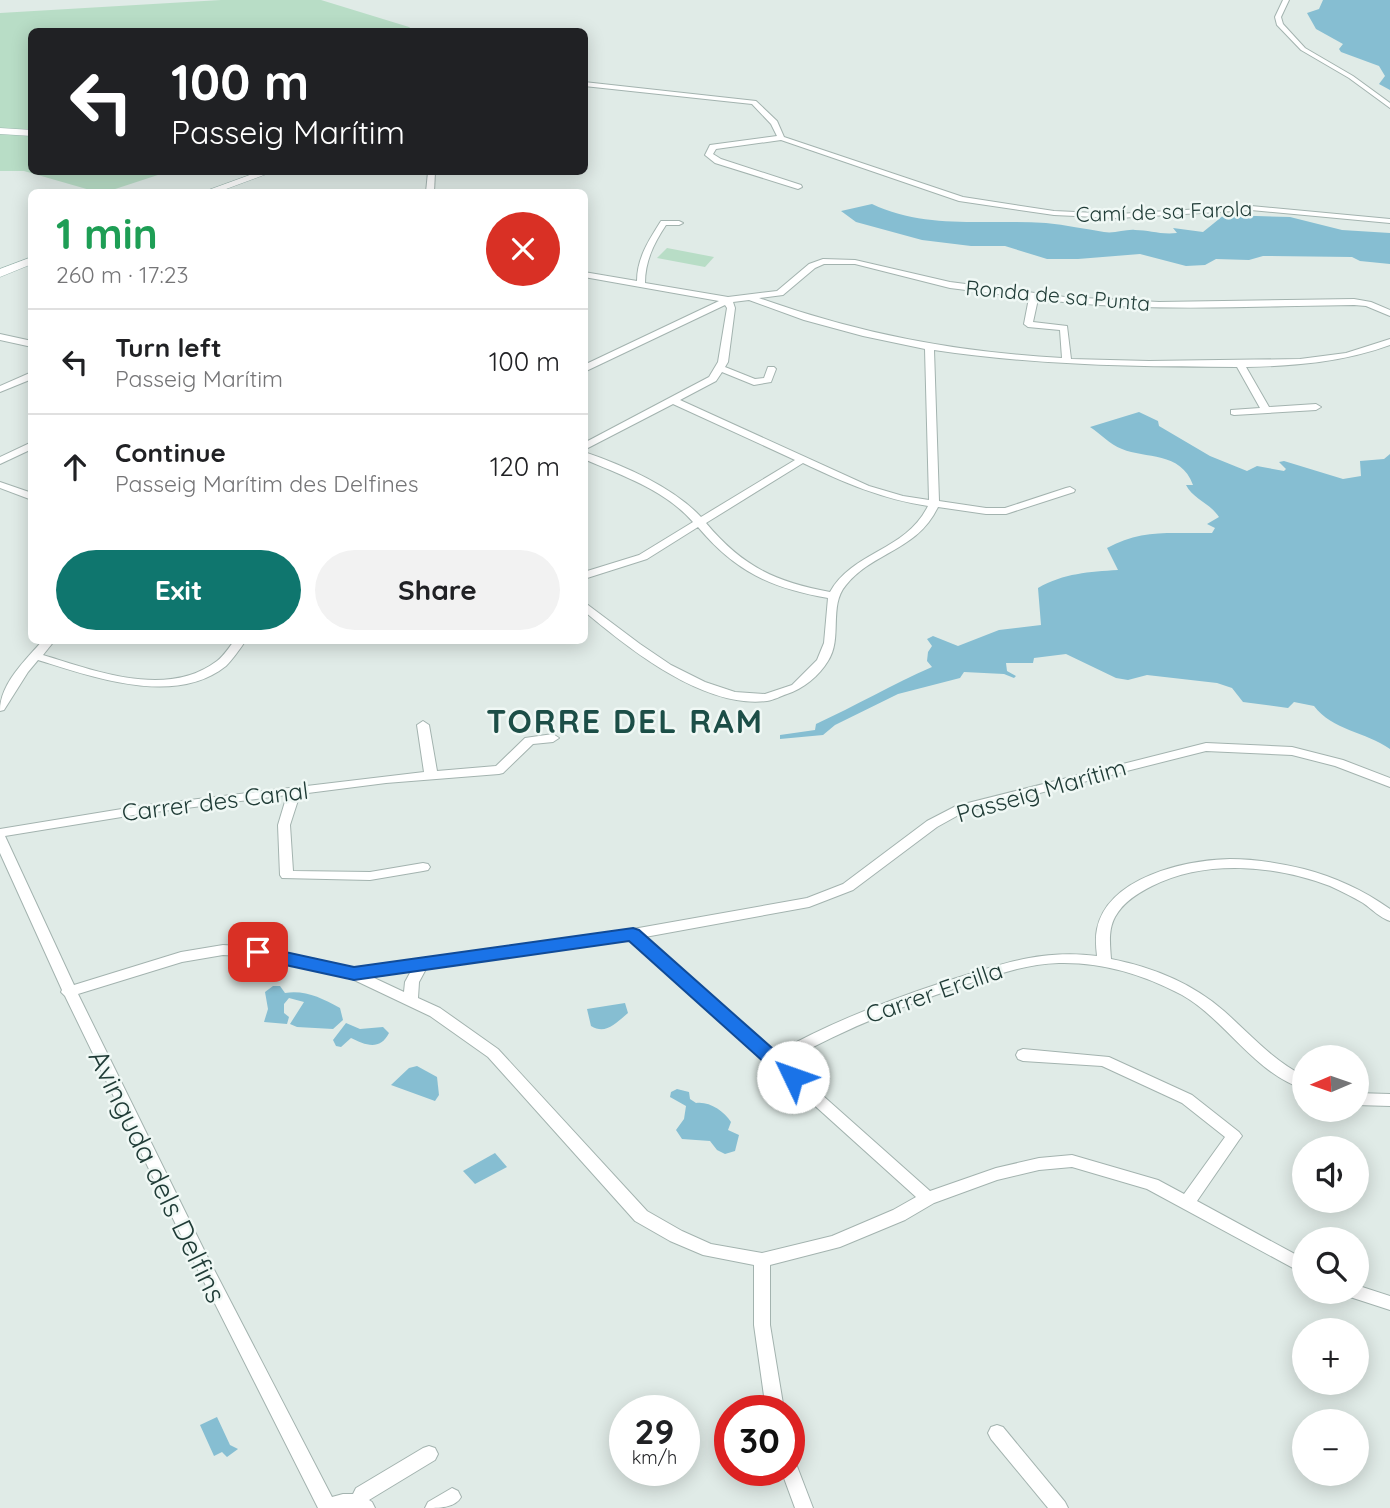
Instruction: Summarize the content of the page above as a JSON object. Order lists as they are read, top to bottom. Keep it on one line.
{"streets":{"street":["Camí de sa Farola","Ronda de sa Punta","Passeig Marítim","Carrer des Canal","Carrer Ercilla","Avinguda dels Delfins"]},"districts":["TORRE DEL RAM"],"north":"left","page":{"turn":["100 m","Passeig Marítim"],"heading":["1 min","260 m · 17:23"],"list":[{"name":"Turn left","note":"Passeig Marítim","value":"100 m"},{"name":"Continue","note":"Passeig Marítim des Delfines","value":"120 m"}],"buttons":["Exit","Share"],"map_buttons":["+","−"],"speed":"29 km/h","limit":"30"}}
